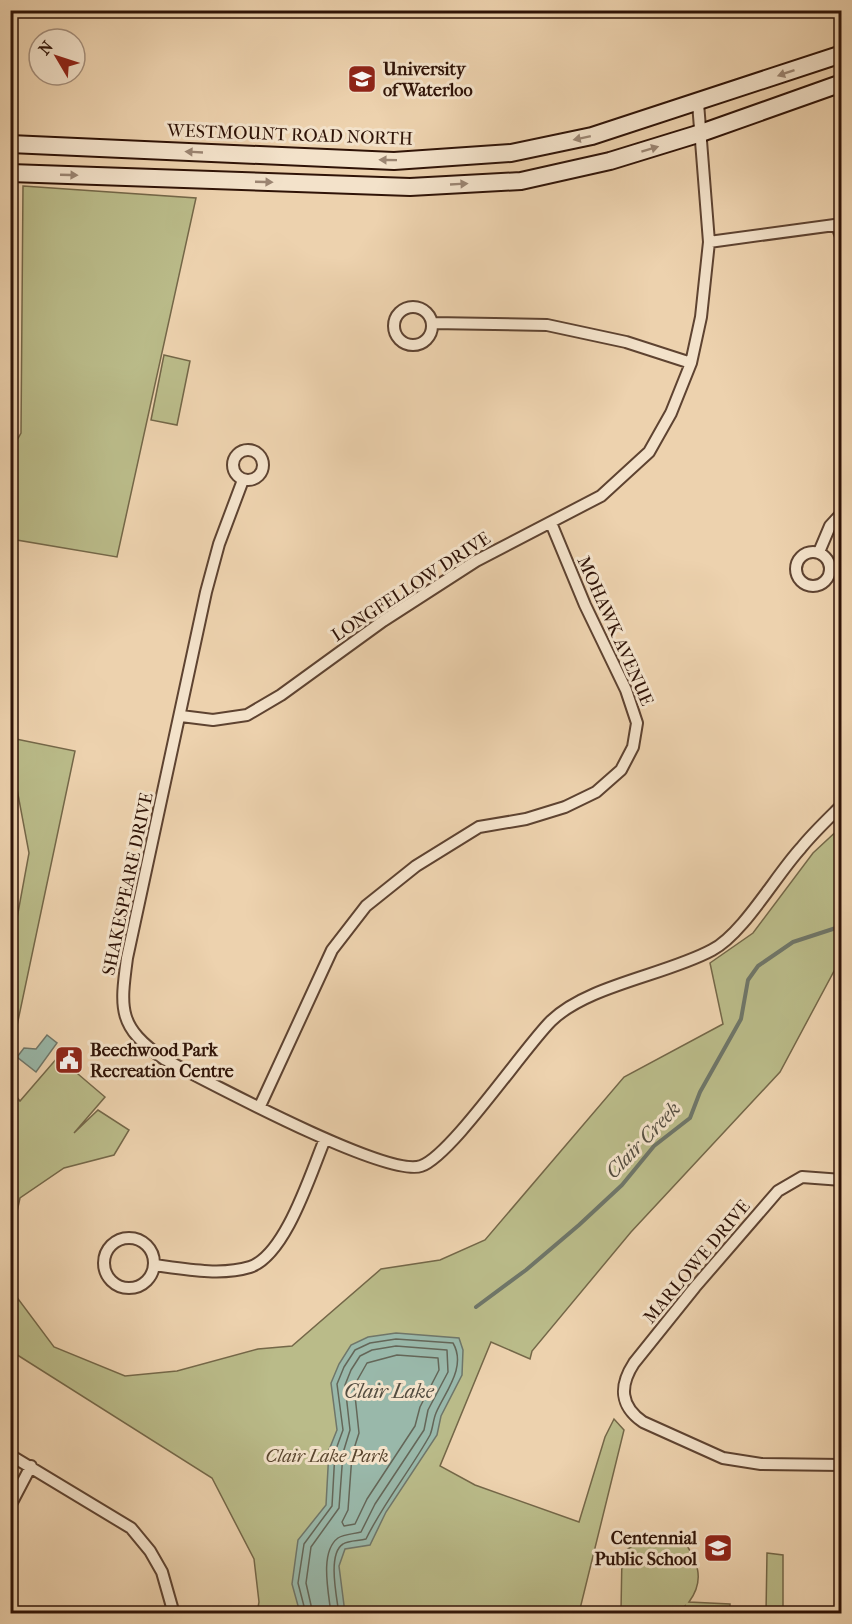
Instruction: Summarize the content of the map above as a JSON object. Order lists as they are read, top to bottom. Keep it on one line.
{"streets":{"main road":["WESTMOUNT ROAD NORTH"],"street":["LONGFELLOW DRIVE","MOHAWK AVENUE","SHAKESPEARE DRIVE","MARLOWE DRIVE"]},"crossings":[["WESTMOUNT ROAD NORTH","LONGFELLOW DRIVE"],["LONGFELLOW DRIVE","MOHAWK AVENUE"],["LONGFELLOW DRIVE","SHAKESPEARE DRIVE"],["MOHAWK AVENUE","SHAKESPEARE DRIVE"]],"water":["Clair Creek","Clair Lake"],"parks":["Clair Lake Park"],"places":{"school or university":["University of Waterloo","Centennial Public School"],"public building":["Beechwood Park Recreation Centre"]},"north":"top left"}
